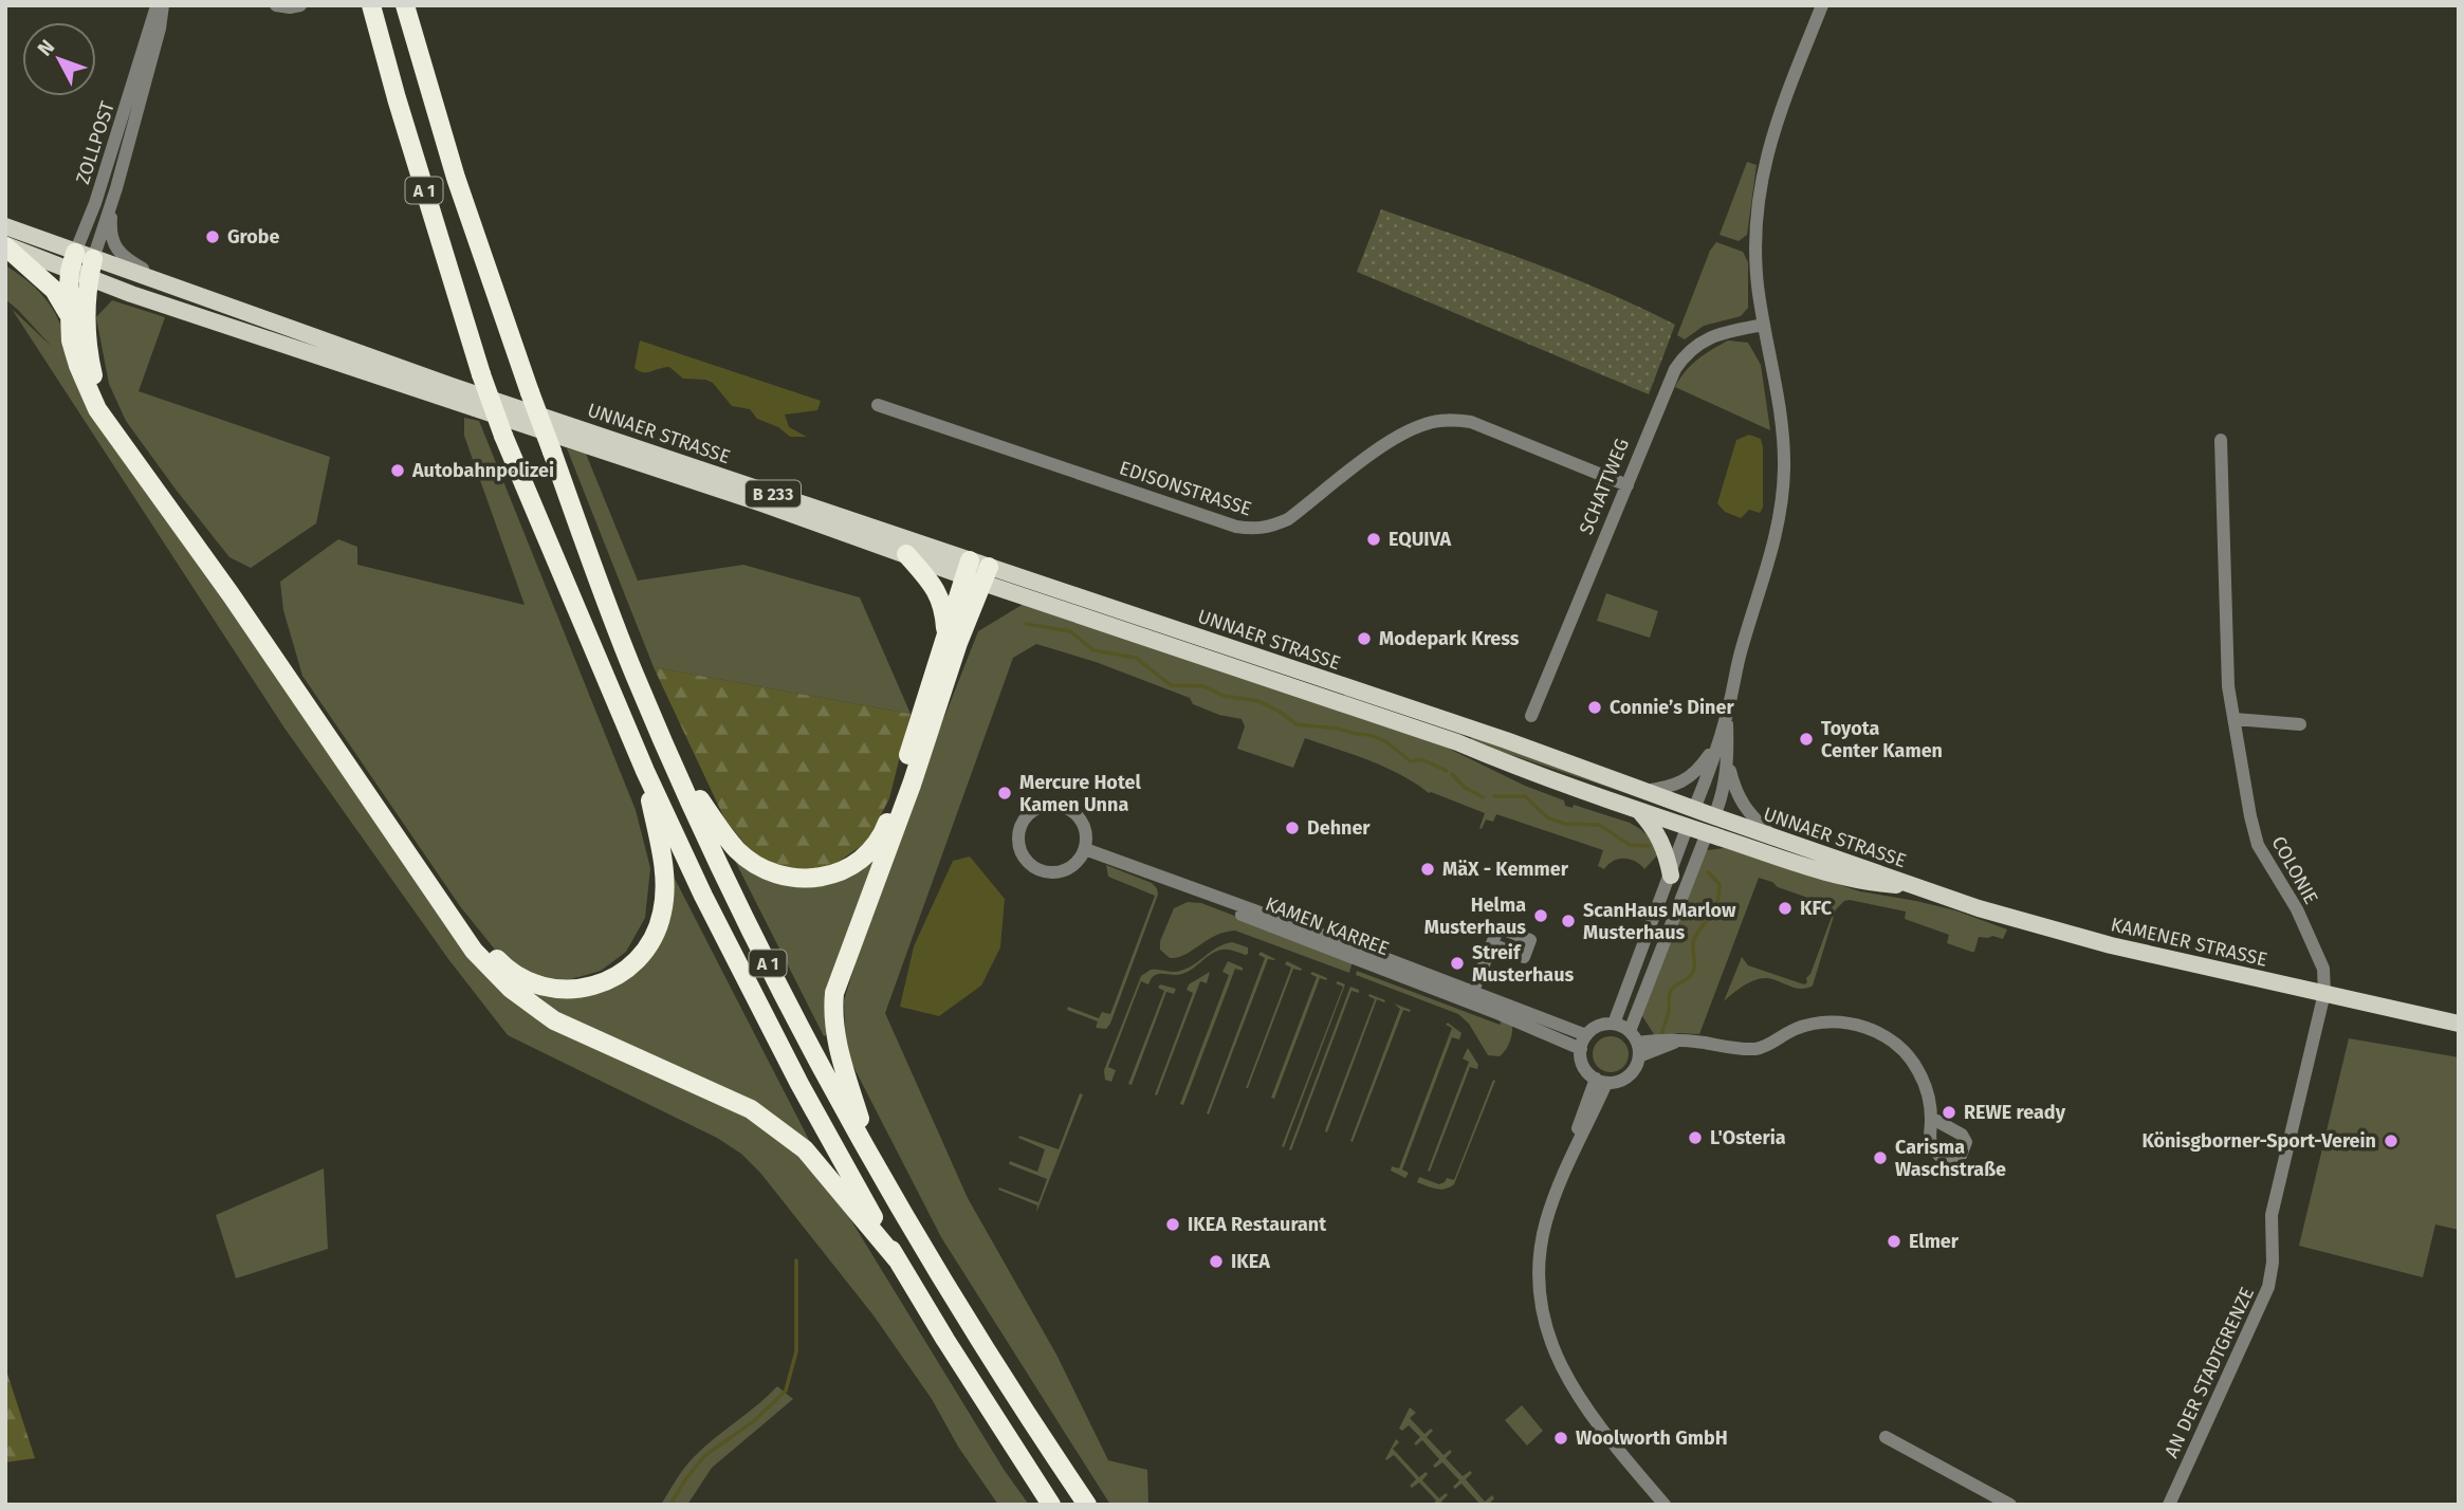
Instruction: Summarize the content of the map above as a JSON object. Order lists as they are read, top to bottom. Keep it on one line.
{"streets":{"highway":["A 1"],"main road":["UNNAER STRASSE","B 233","KAMENER STRASSE"],"street":["ZOLLPOST","SCHATTWEG","EDISONSTRASSE","COLONIE","KAMEN KARREE","AN DER STADTGRENZE"]},"crossings":[["ZOLLPOST","UNNAER STRASSE"],["UNNAER STRASSE","KAMENER STRASSE"],["SCHATTWEG","EDISONSTRASSE"],["COLONIE","KAMENER STRASSE"],["COLONIE","AN DER STADTGRENZE"],["KAMENER STRASSE","AN DER STADTGRENZE"]],"places":["Grobe","Autobahnpolizei","EQUIVA","Modepark Kress","Connie’s Diner","Toyota Center Kamen","Mercure Hotel Kamen Unna","Dehner","MäX - Kemmer","KFC","Helma Musterhaus","ScanHaus Marlow Musterhaus","Streif Musterhaus","REWE ready","L'Osteria","Könisgborner-Sport-Verein","Carisma Waschstraße","IKEA Restaurant","Elmer","IKEA","Woolworth GmbH"],"north":"top left"}
